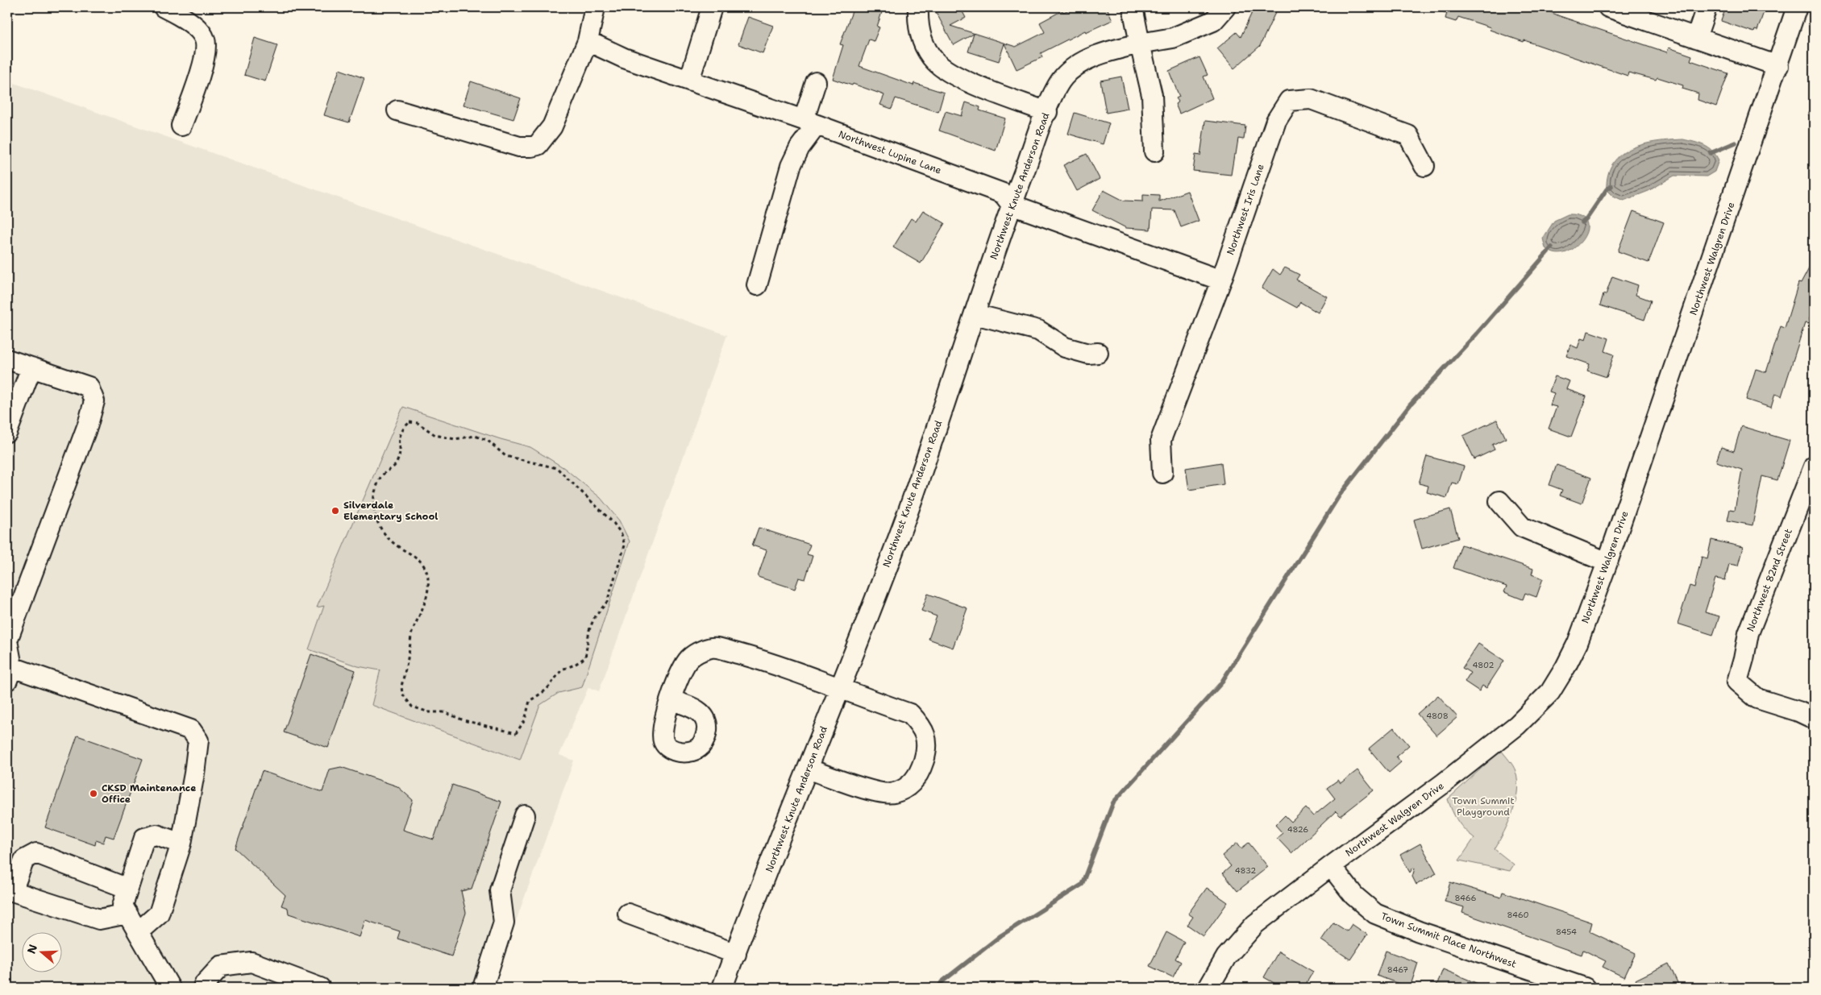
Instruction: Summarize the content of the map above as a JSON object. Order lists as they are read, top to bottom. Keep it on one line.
{"streets":{"street":["Northwest Lupine Lane","Northwest Knute Anderson Road","Northwest Iris Lane","Northwest Walgren Drive","Northwest 82nd Street","Town Summit Place Northwest"]},"crossings":[["Northwest Lupine Lane","Northwest Knute Anderson Road"],["Northwest Lupine Lane","Northwest Iris Lane"],["Northwest Walgren Drive","Town Summit Place Northwest"]],"parks":["Town Summit Playground"],"places":["Silverdale Elementary School","CKSD Maintenance Office"],"house_numbers":["4802","4808","4826","4832","8466","8460","8454","8467"],"north":"left"}
